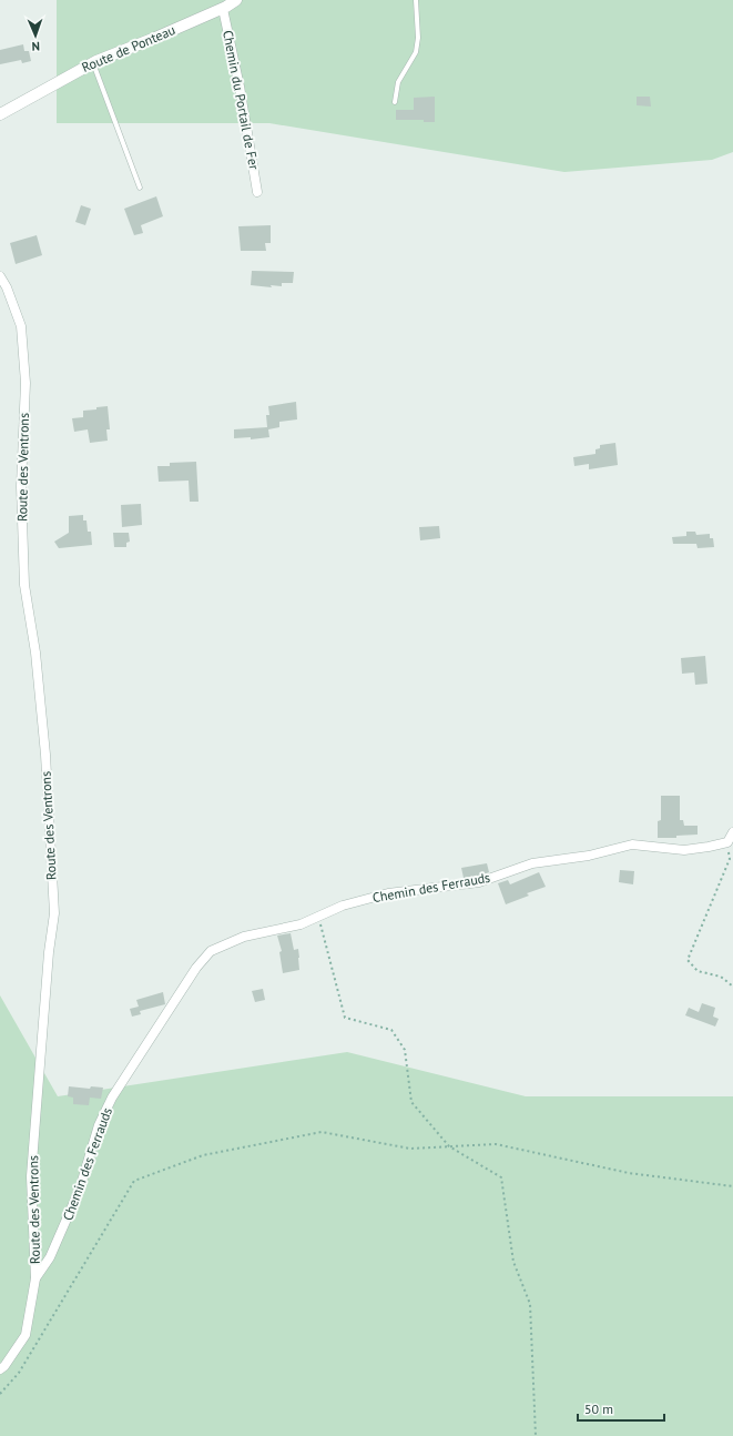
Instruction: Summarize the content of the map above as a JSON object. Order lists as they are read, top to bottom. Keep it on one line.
{"streets":{"street":["Route de Ponteau","Chemin du Portail de Fer","Route des Ventrons","Chemin des Ferrauds"]},"crossings":[["Route de Ponteau","Chemin du Portail de Fer"],["Route des Ventrons","Chemin des Ferrauds"]],"scale_bar":"50 m","north":"bottom"}
